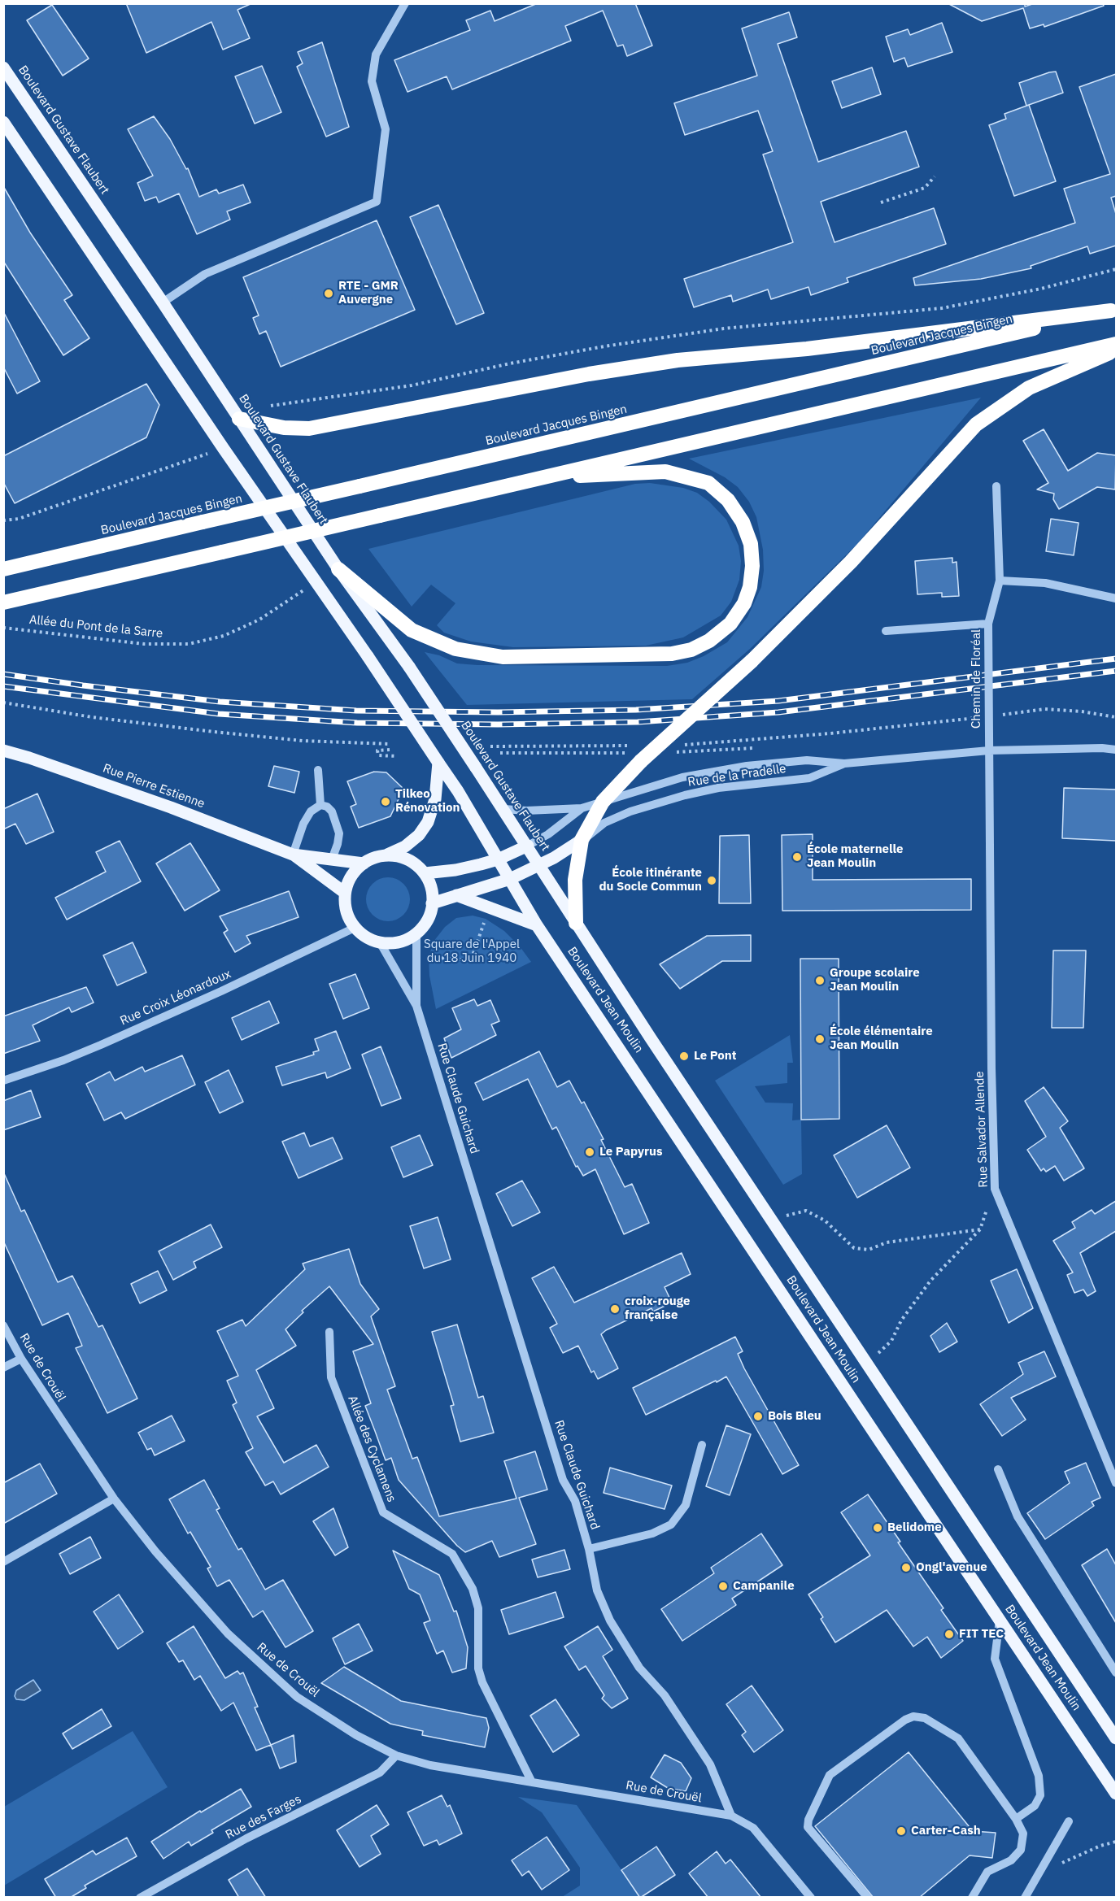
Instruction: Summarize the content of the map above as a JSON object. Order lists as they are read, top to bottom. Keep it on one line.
{"streets":{"highway":["Boulevard Jacques Bingen"],"main road":["Boulevard Gustave Flaubert","Rue Pierre Estienne","Boulevard Jean Moulin"],"street":["Chemin de Floréal","Rue de la Pradelle","Rue Croix Léonardoux","Rue Claude Guichard","Rue Salvador Allende","Rue de Crouël","Allée des Cyclamens","Rue des Farges"],"path":["Allée du Pont de la Sarre"]},"crossings":[["Boulevard Gustave Flaubert","Boulevard Jean Moulin"],["Chemin de Floréal","Rue de la Pradelle"],["Chemin de Floréal","Rue Salvador Allende"],["Rue de la Pradelle","Rue Salvador Allende"],["Rue Pierre Estienne","Rue Croix Léonardoux"],["Rue Pierre Estienne","Rue Claude Guichard"],["Rue Croix Léonardoux","Rue Claude Guichard"],["Rue Claude Guichard","Rue de Crouël"],["Rue de Crouël","Allée des Cyclamens"],["Rue de Crouël","Rue des Farges"]],"parks":["Square de l'Appel du 18 Juin 1940"],"places":["RTE - GMR Auvergne","Tilkeo Rénovation","École maternelle Jean Moulin","École itinérante du Socle Commun","Groupe scolaire Jean Moulin","École élémentaire Jean Moulin","Le Pont","Le Papyrus","croix-rouge française","Bois Bleu","Belidome","Ongl'avenue","Campanile","FIT TEC","Carter-Cash"]}
